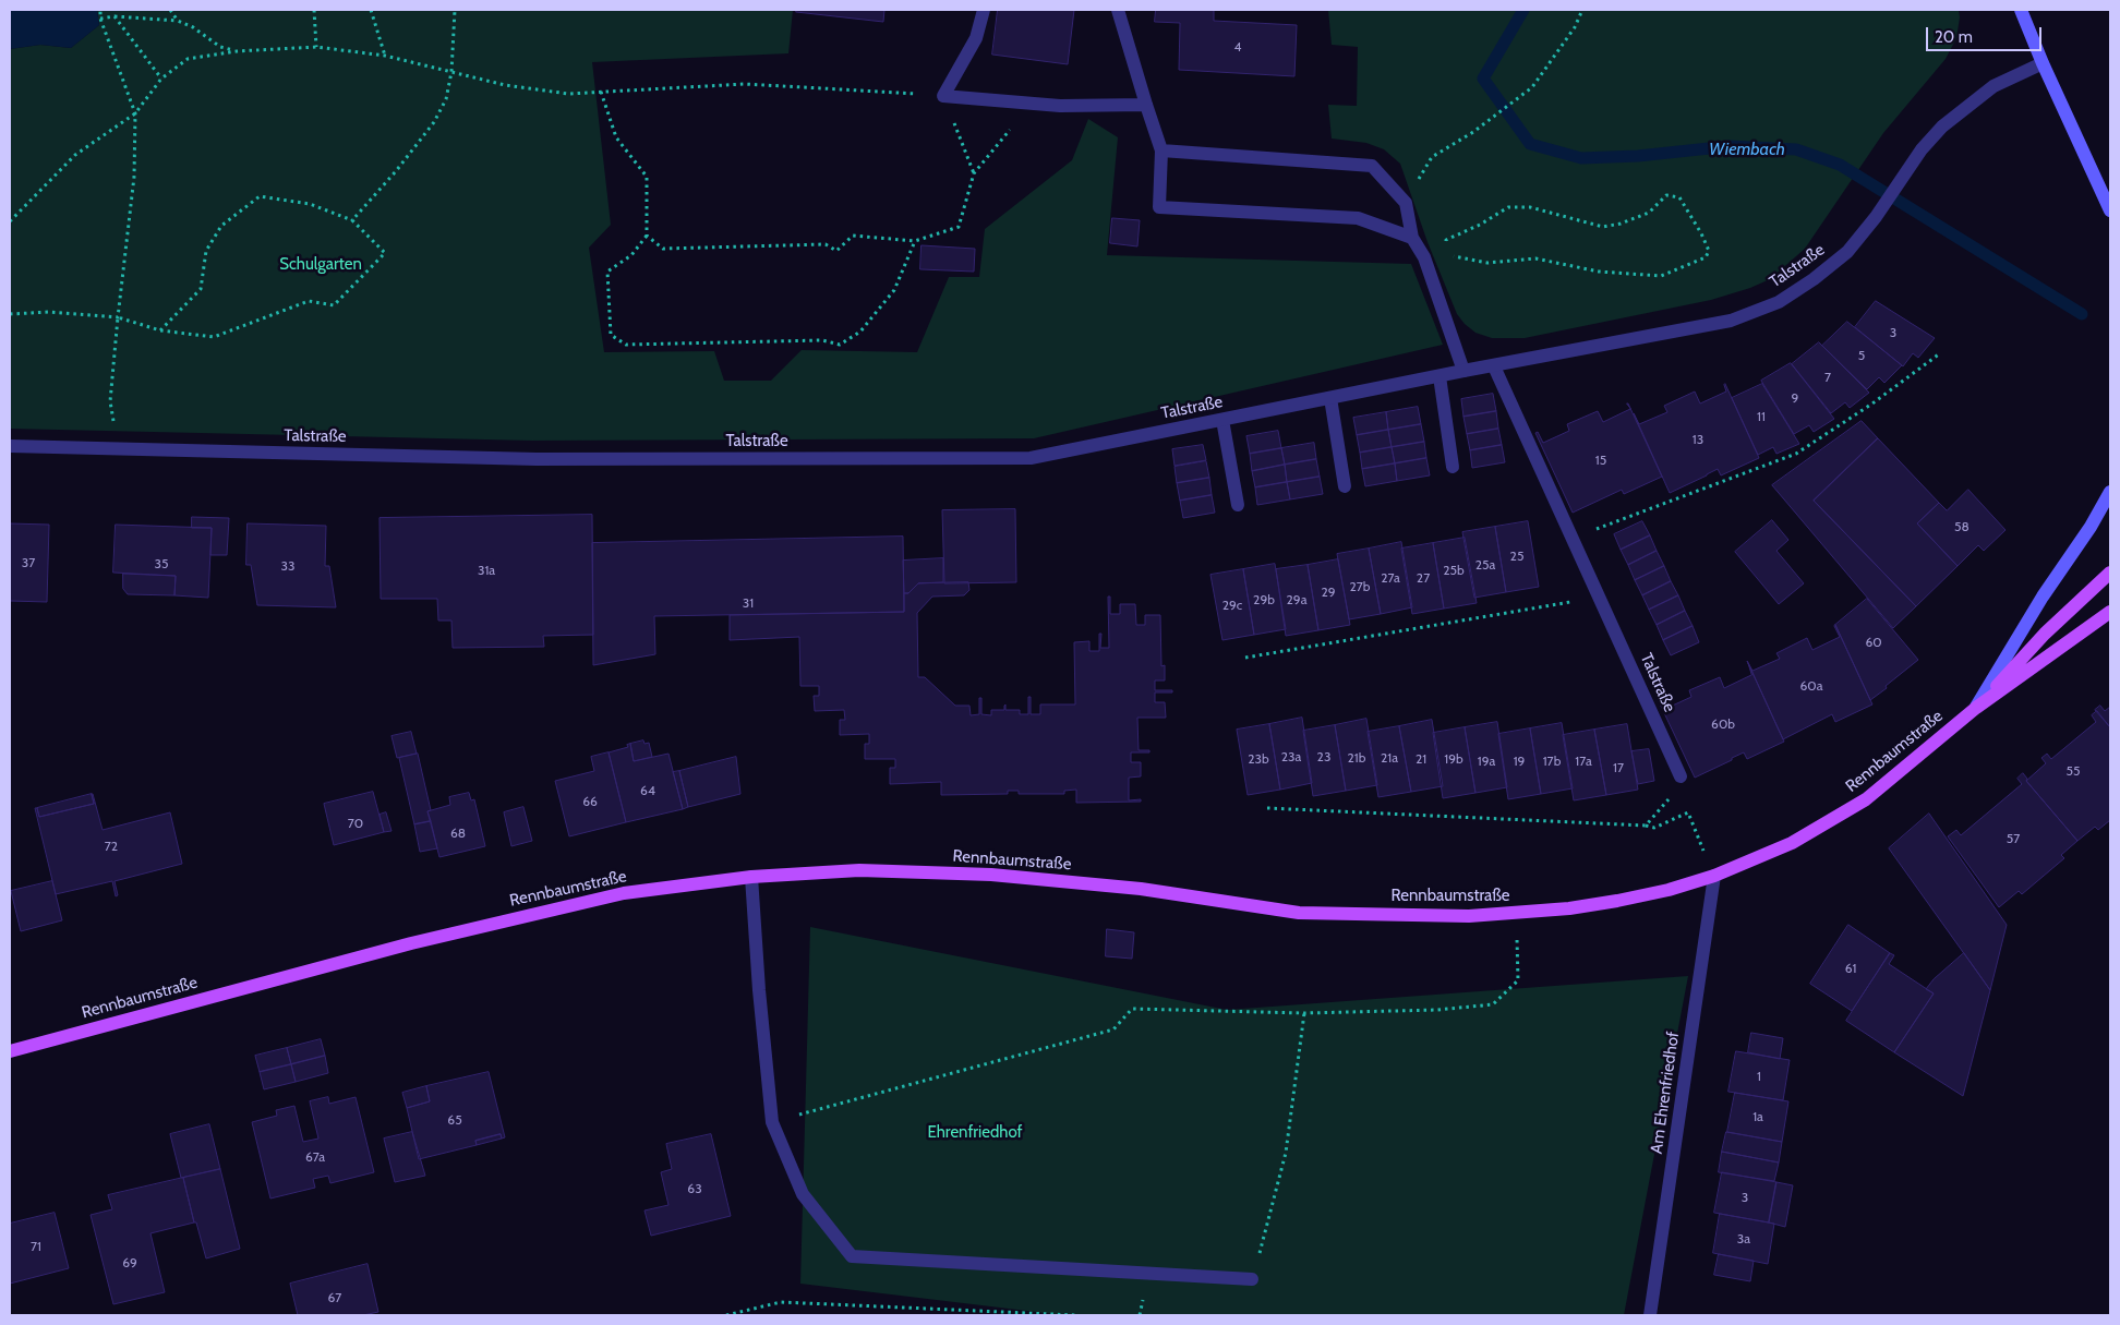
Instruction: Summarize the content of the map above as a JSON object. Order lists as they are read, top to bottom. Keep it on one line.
{"streets":{"main road":["Rennbaumstraße"],"street":["Talstraße","Am Ehrenfriedhof"]},"crossings":[["Rennbaumstraße","Am Ehrenfriedhof"]],"water":["Wiembach"],"parks":["Schulgarten","Ehrenfriedhof"],"house_numbers":["4","3","5","7","9","11","13","15","58","25","37","35","25a","33","31a","25b","27a","27","27b","29","29b","29a","31","29c","60","60a","60b","23a","23","21b","21a","23b","21","19b","19a","19","17b","17a","17","55","64","66","70","68","57","72","61","1","1a","65","67a","63","3","3a","71","69","67"],"scale_bar":"20 m"}
